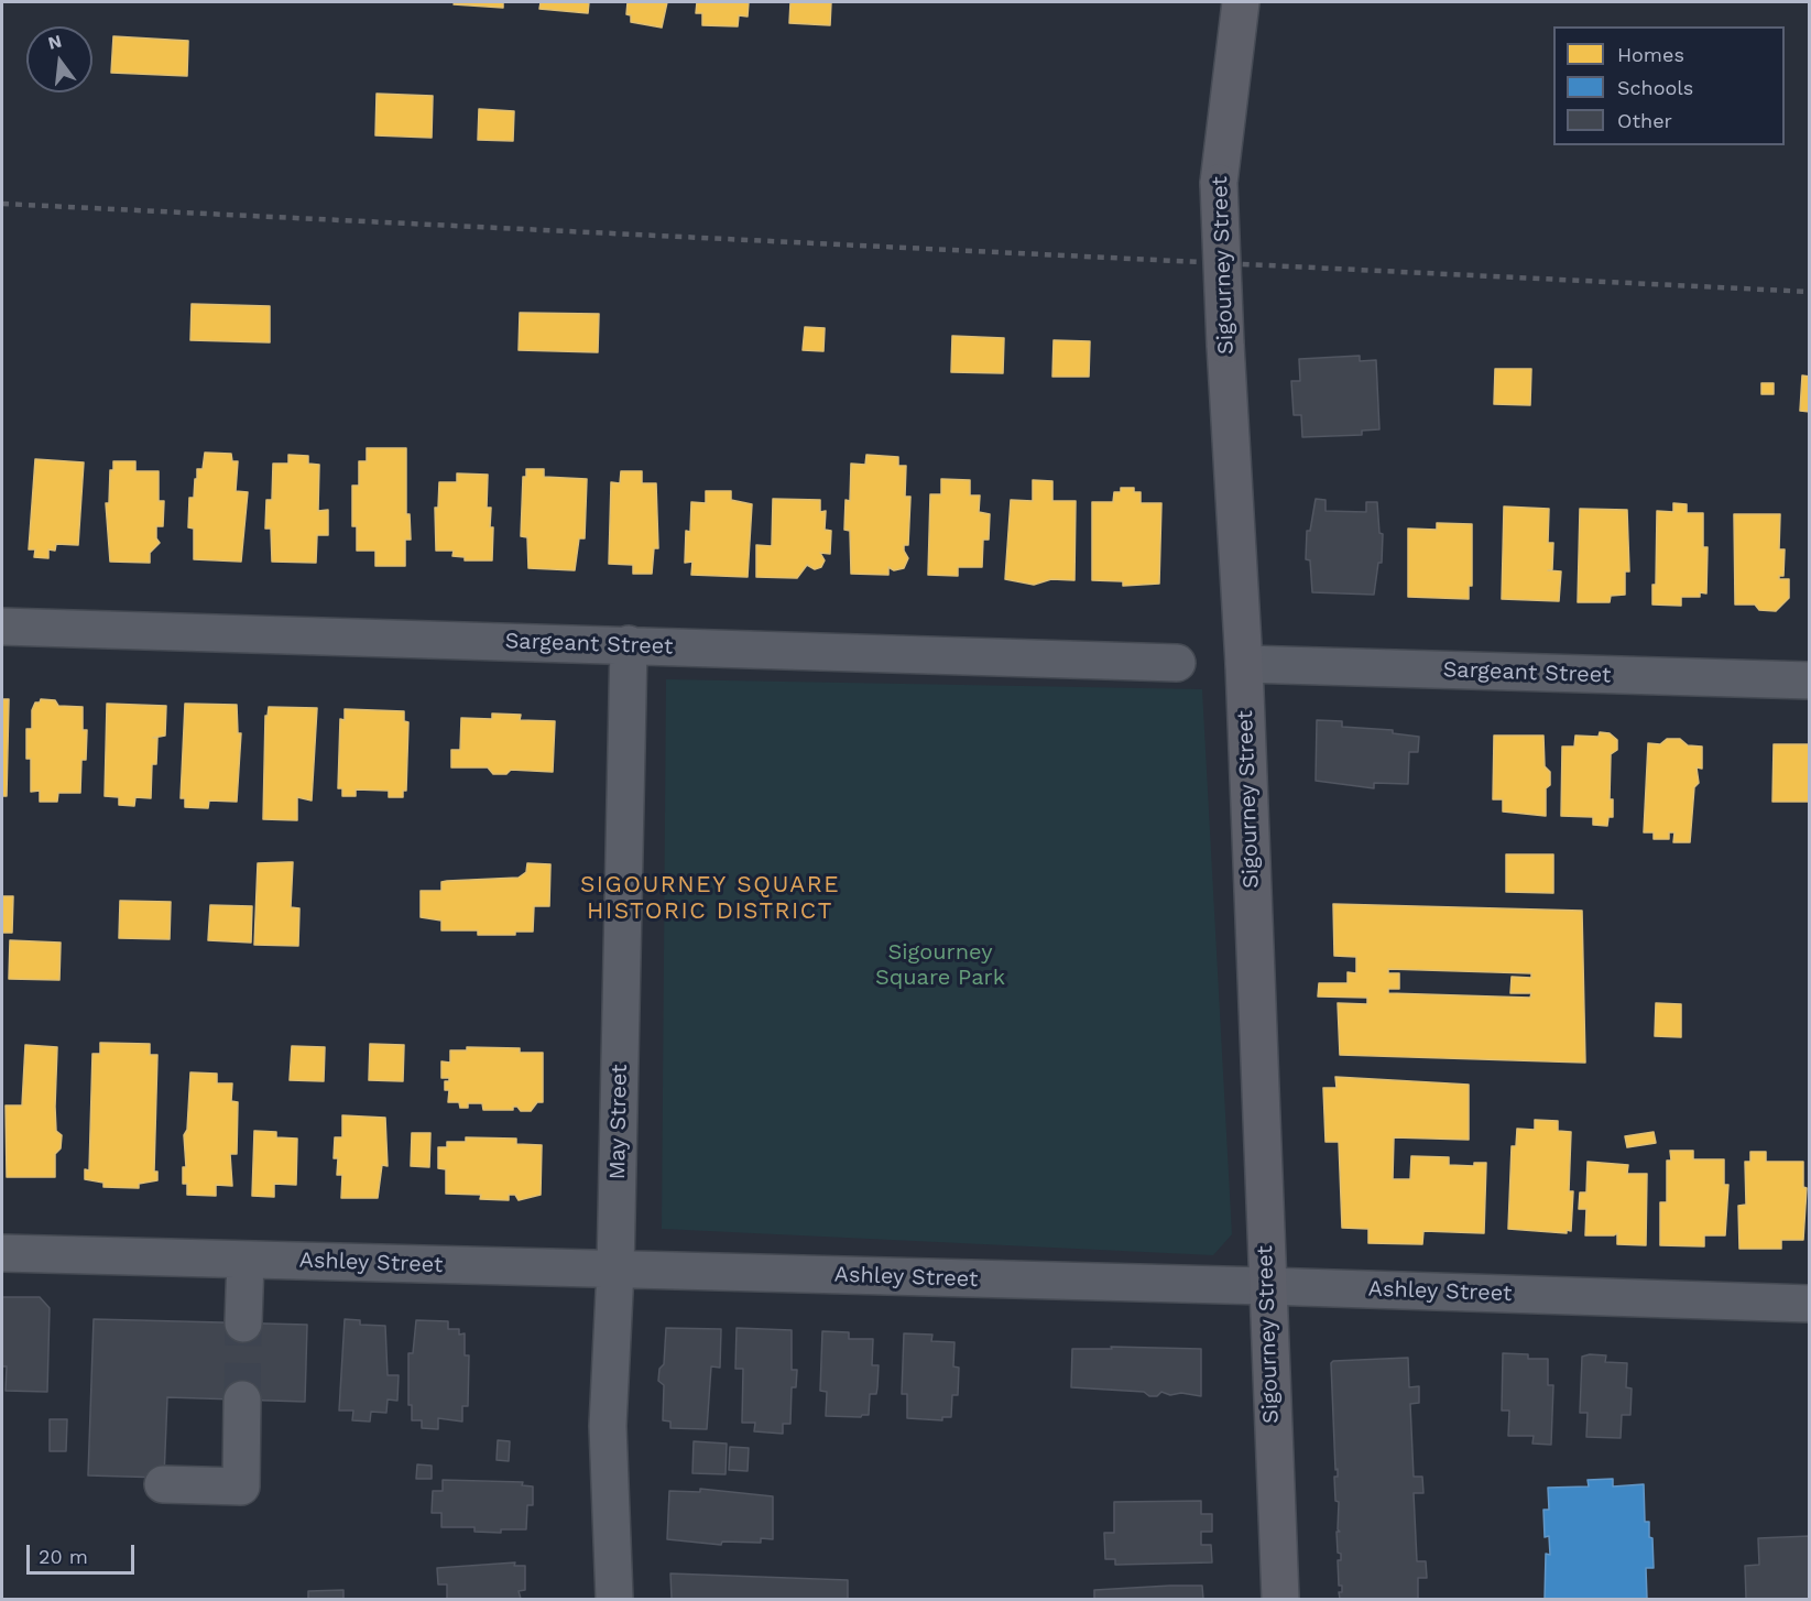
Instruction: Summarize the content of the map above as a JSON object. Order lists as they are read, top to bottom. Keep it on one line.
{"streets":{"main road":["Sigourney Street"],"street":["Sargeant Street","May Street","Ashley Street"]},"crossings":[["Sigourney Street","Sargeant Street"],["Sigourney Street","Ashley Street"],["Sargeant Street","May Street"],["May Street","Ashley Street"]],"districts":["SIGOURNEY SQUARE HISTORIC DISTRICT"],"parks":["Sigourney Square Park"],"legend":["Homes","Schools","Other"],"scale_bar":"20 m","north":"top"}
